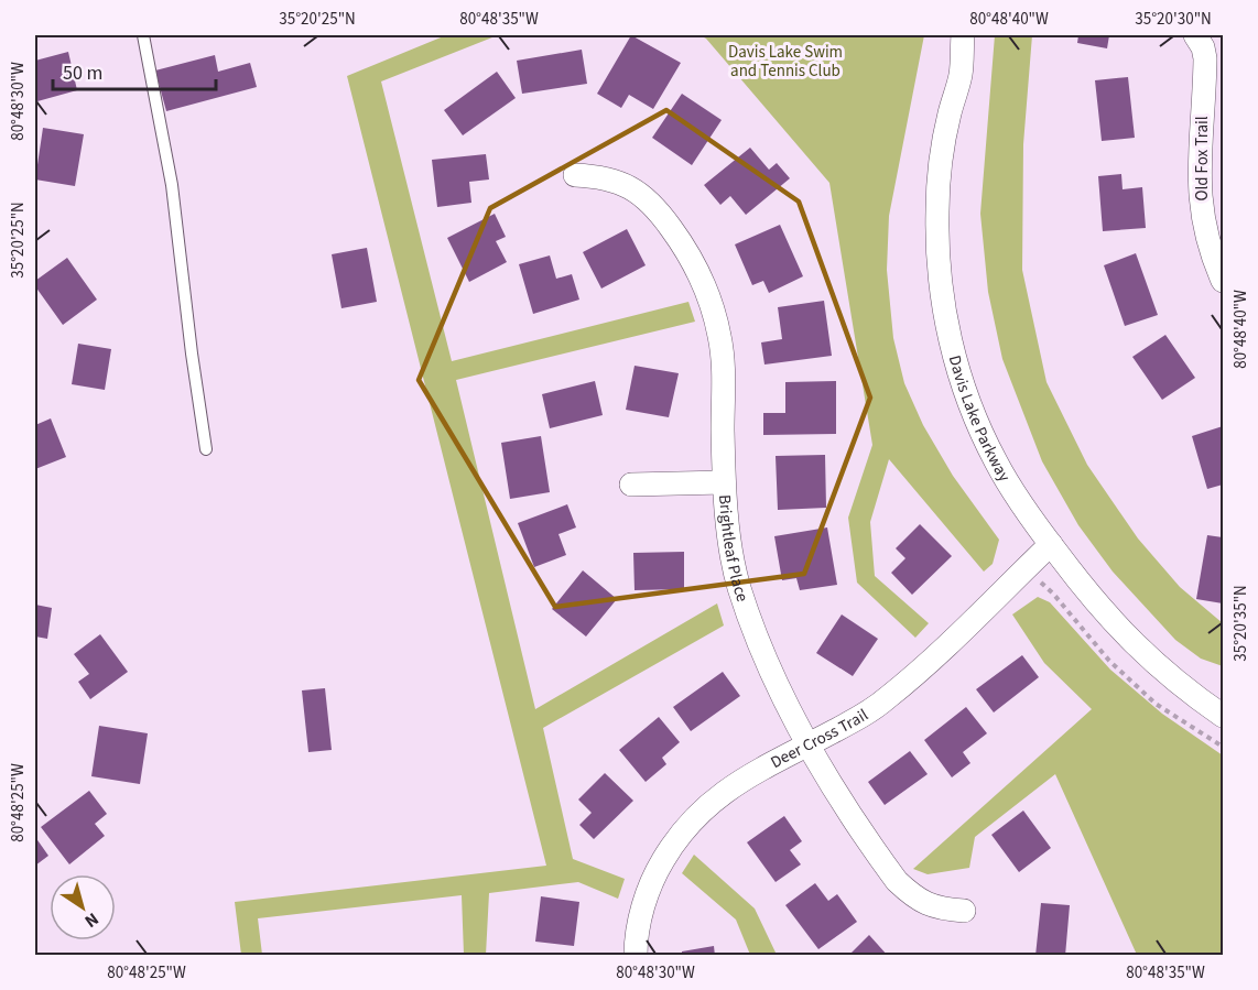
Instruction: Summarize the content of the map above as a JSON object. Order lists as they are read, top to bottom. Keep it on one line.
{"streets":{"street":["Old Fox Trail","Davis Lake Parkway","Brightleaf Place","Deer Cross Trail"]},"crossings":[["Davis Lake Parkway","Deer Cross Trail"],["Brightleaf Place","Deer Cross Trail"]],"parks":["Davis Lake Swim and Tennis Club"],"scale_bar":"50 m","north":"bottom right","coordinates":["35°20'25\"N","80°48'35\"W","80°48'40\"W","35°20'30\"N","80°48'30\"W","35°20'35\"N","80°48'25\"W"]}
